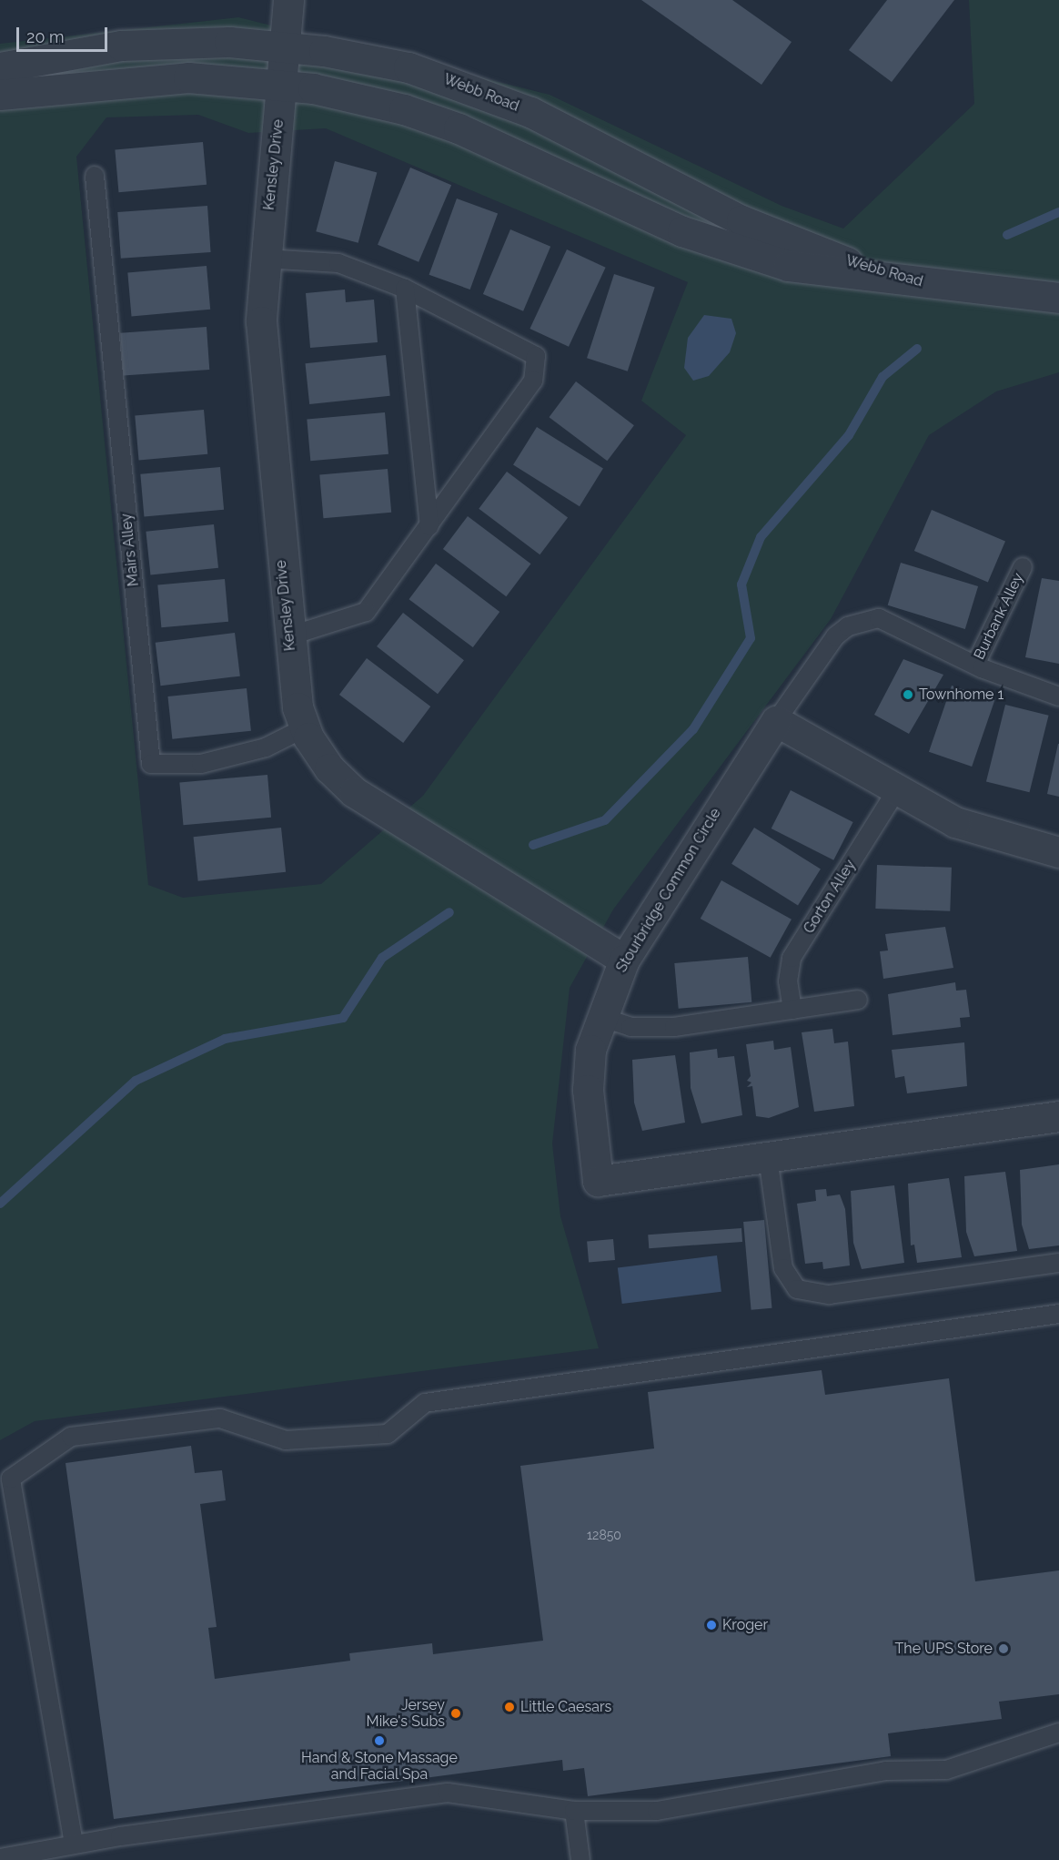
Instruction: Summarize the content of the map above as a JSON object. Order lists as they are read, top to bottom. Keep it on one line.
{"streets":{"street":["Webb Road","Kensley Drive","Stourbridge Common Circle"],"lane":["Mairs Alley","Burbank Alley","Gorton Alley"]},"crossings":[["Webb Road","Kensley Drive"],["Kensley Drive","Mairs Alley"],["Kensley Drive","Stourbridge Common Circle"],["Burbank Alley","Stourbridge Common Circle"]],"places":["Townhome 1","Kroger","The UPS Store","Little Caesars","Jersey Mike's Subs","Hand & Stone Massage and Facial Spa"],"house_numbers":["12850"],"scale_bar":"20 m"}
